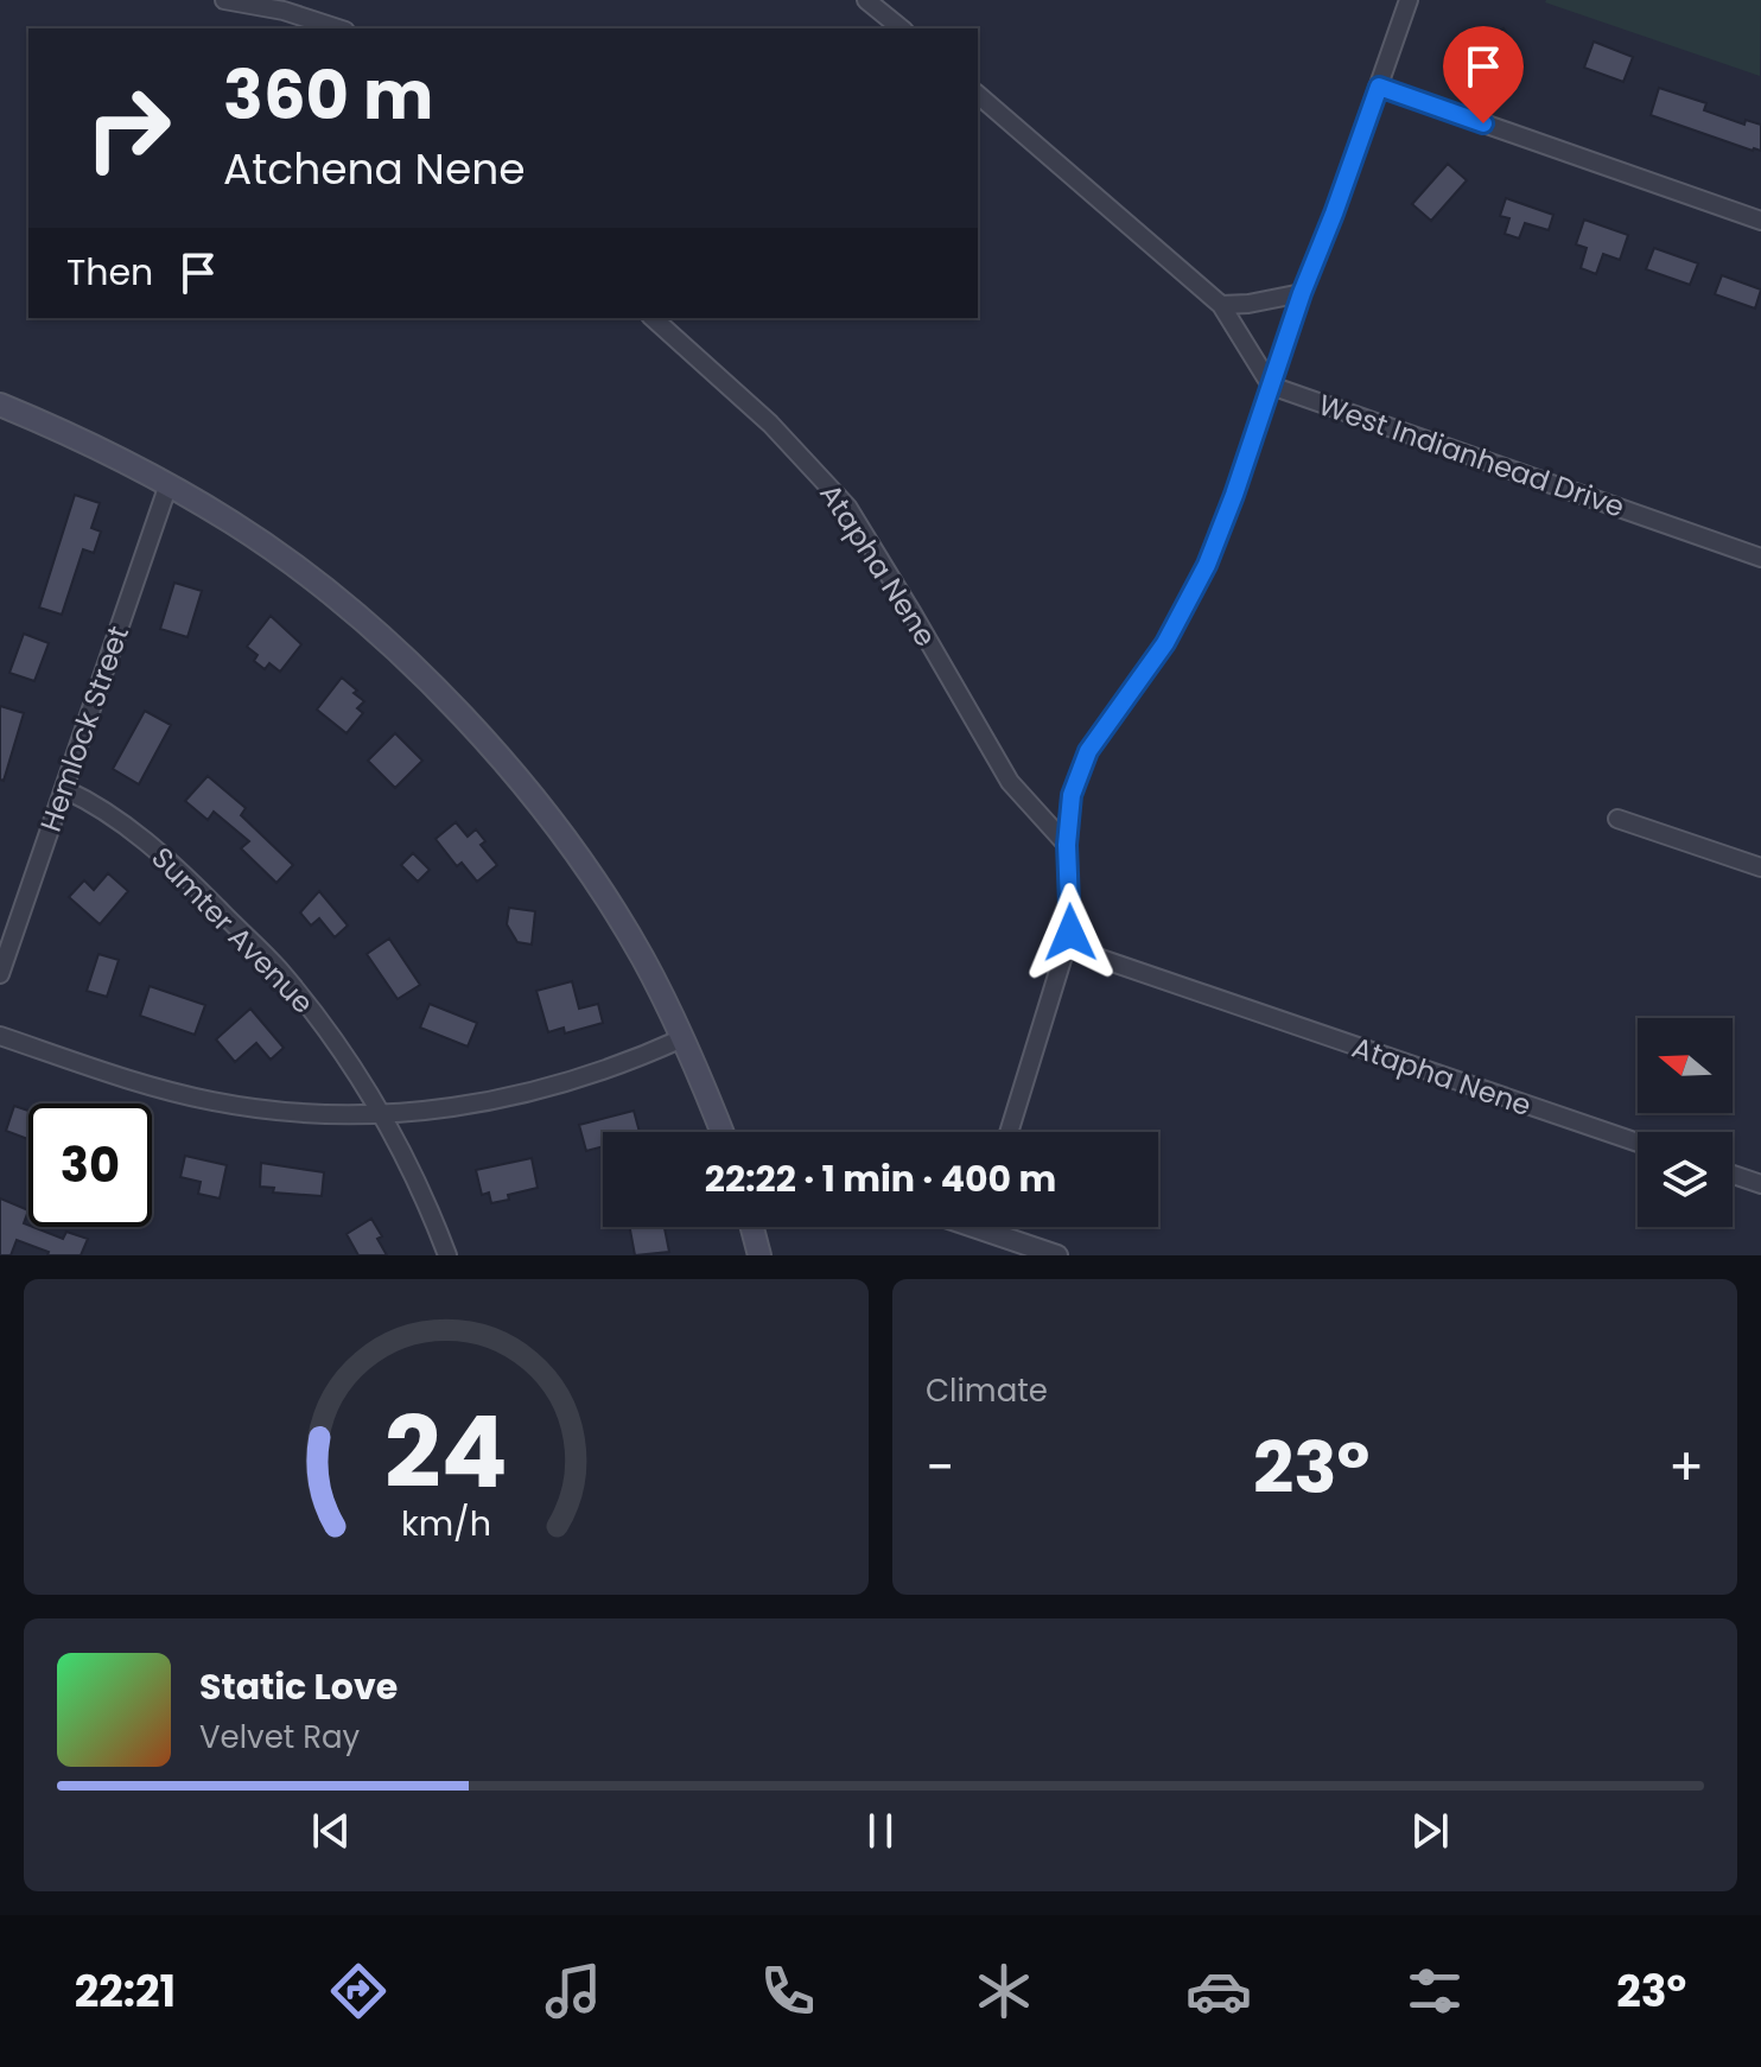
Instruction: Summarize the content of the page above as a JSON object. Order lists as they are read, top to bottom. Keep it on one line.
{"streets":{"street":["West Indianhead Drive","Atapha Nene","Hemlock Street","Sumter Avenue"]},"crossings":[["Hemlock Street","Sumter Avenue"]],"north":"left","page":{"turn":["360 m","Atchena Nene"],"then":"Then","limit":"30","trip":"22:22 · 1 min · 400 m","tile":"Climate","heat":["−","23°","+"],"song":["Static Love","Velvet Ray"],"tabs":["22:21","23°"],"gauge":["24","km/h"]}}
